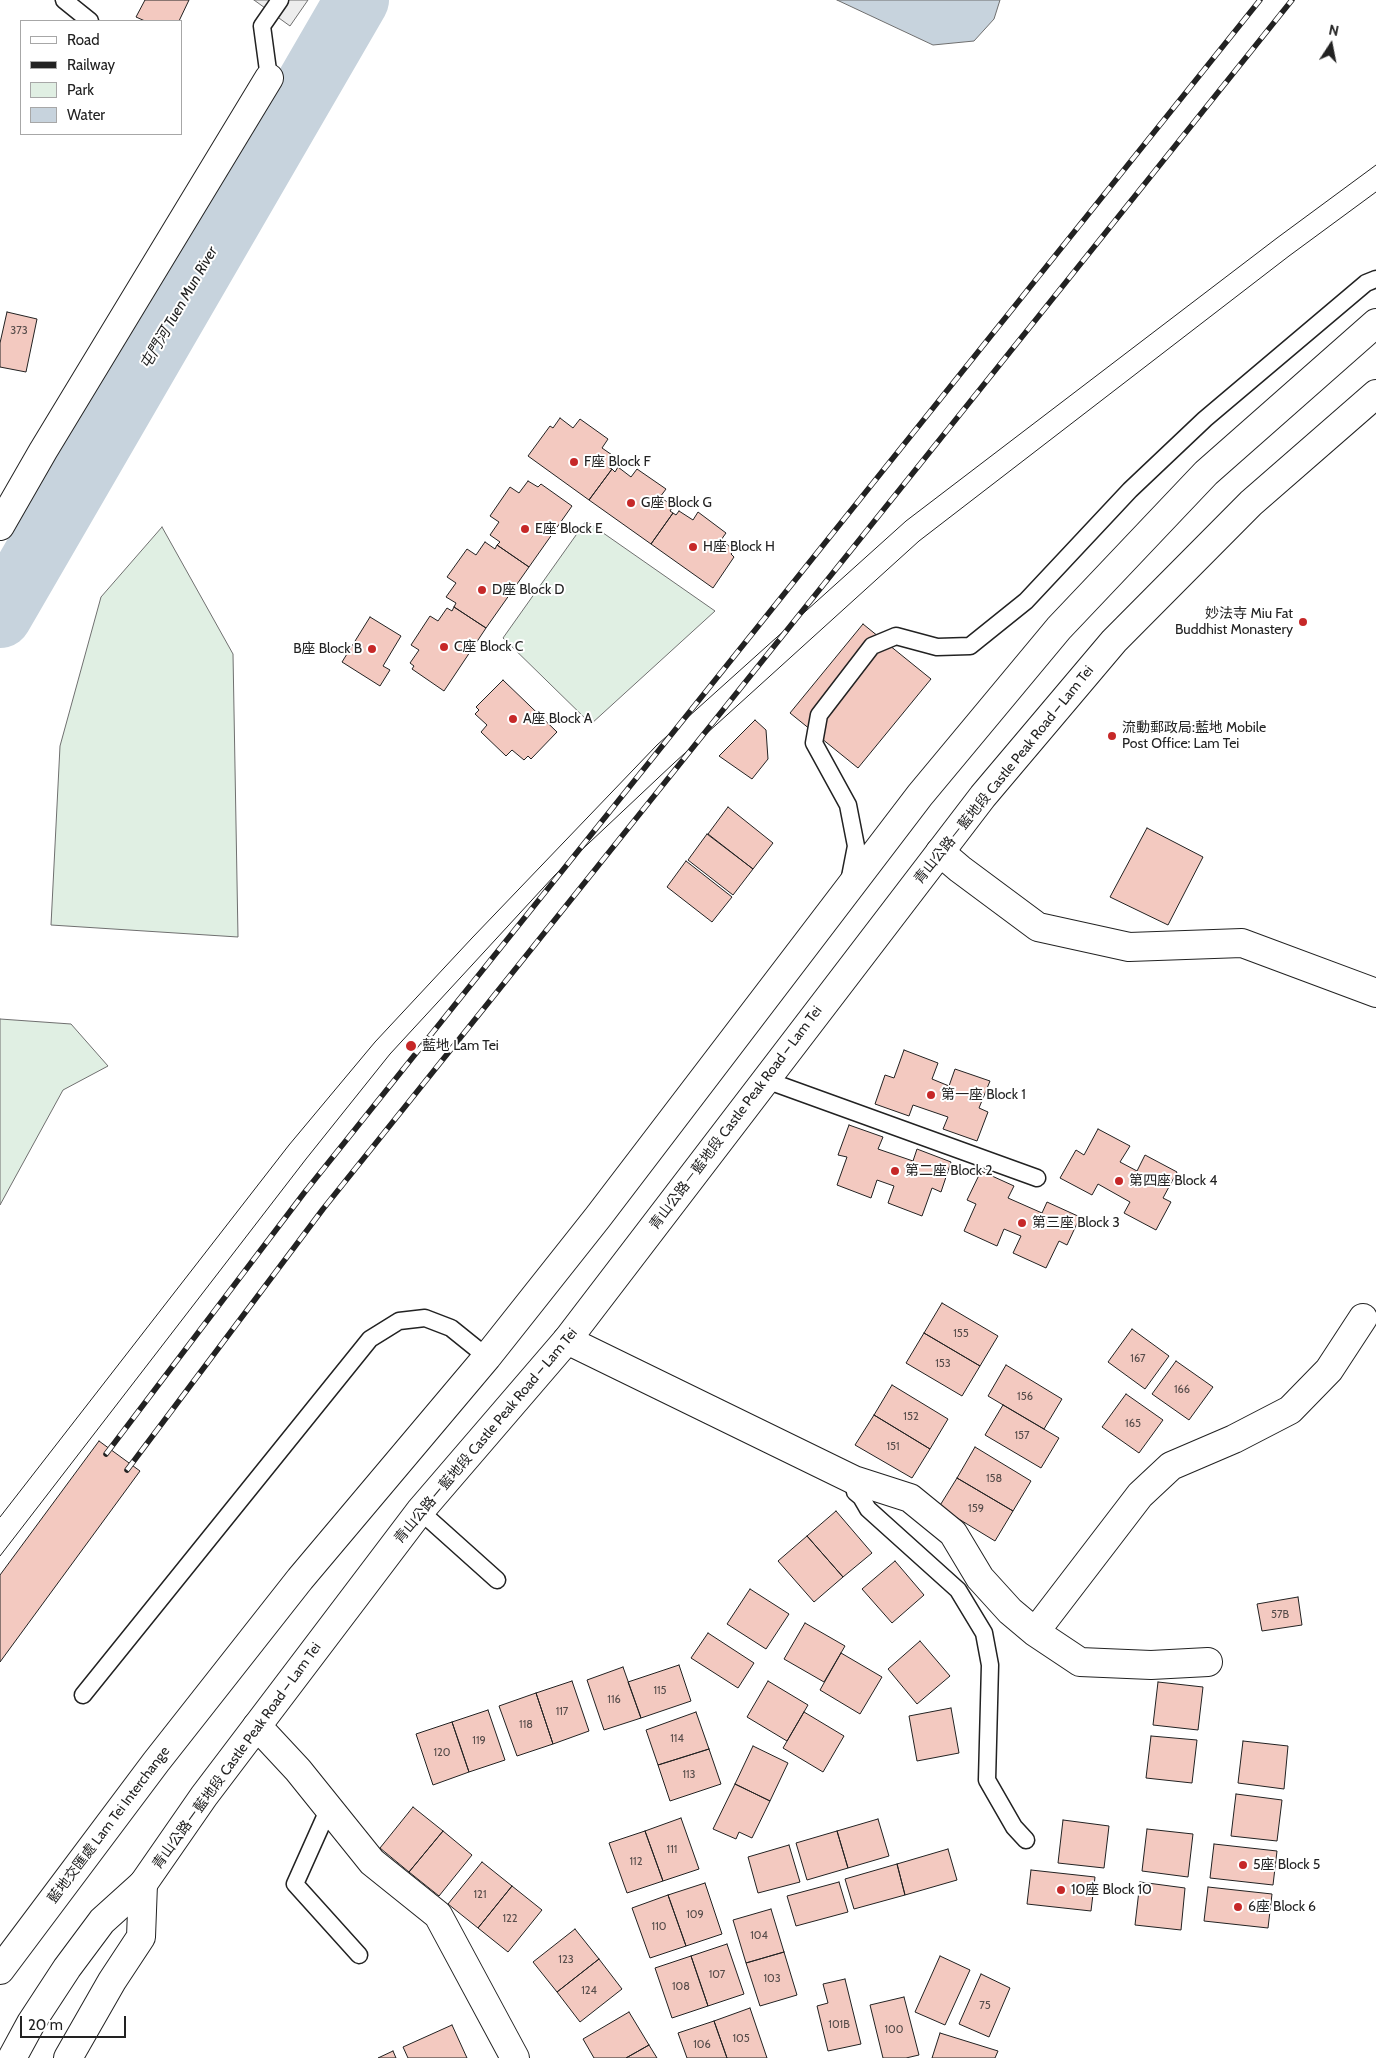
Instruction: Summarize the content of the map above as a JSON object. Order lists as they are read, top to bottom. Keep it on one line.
{"streets":{"main road":["青山公路－藍地段 Castle Peak Road – Lam Tei","藍地交匯處 Lam Tei Interchange"]},"water":["屯門河 Tuen Mun River"],"places":["F座 Block F","G座 Block G","E座 Block E","H座 Block H","D座 Block D","妙法寺 Miu Fat Buddhist Monastery","C座 Block C","B座 Block B","A座 Block A","流動郵政局:藍地 Mobile Post Office: Lam Tei","藍地 Lam Tei","第一座 Block 1","第二座 Block 2","第四座 Block 4","第三座 Block 3","5座 Block 5","10座 Block 10","6座 Block 6"],"house_numbers":["373","155","167","153","166","156","152","165","157","151","158","159","57B","115","116","117","118","114","119","120","113","111","112","121","109","122","110","104","123","107","103","108","124","75","101B","100","105","106"],"legend":["Road","Railway","Park","Water"],"scale_bar":"20 m","north":"top"}
